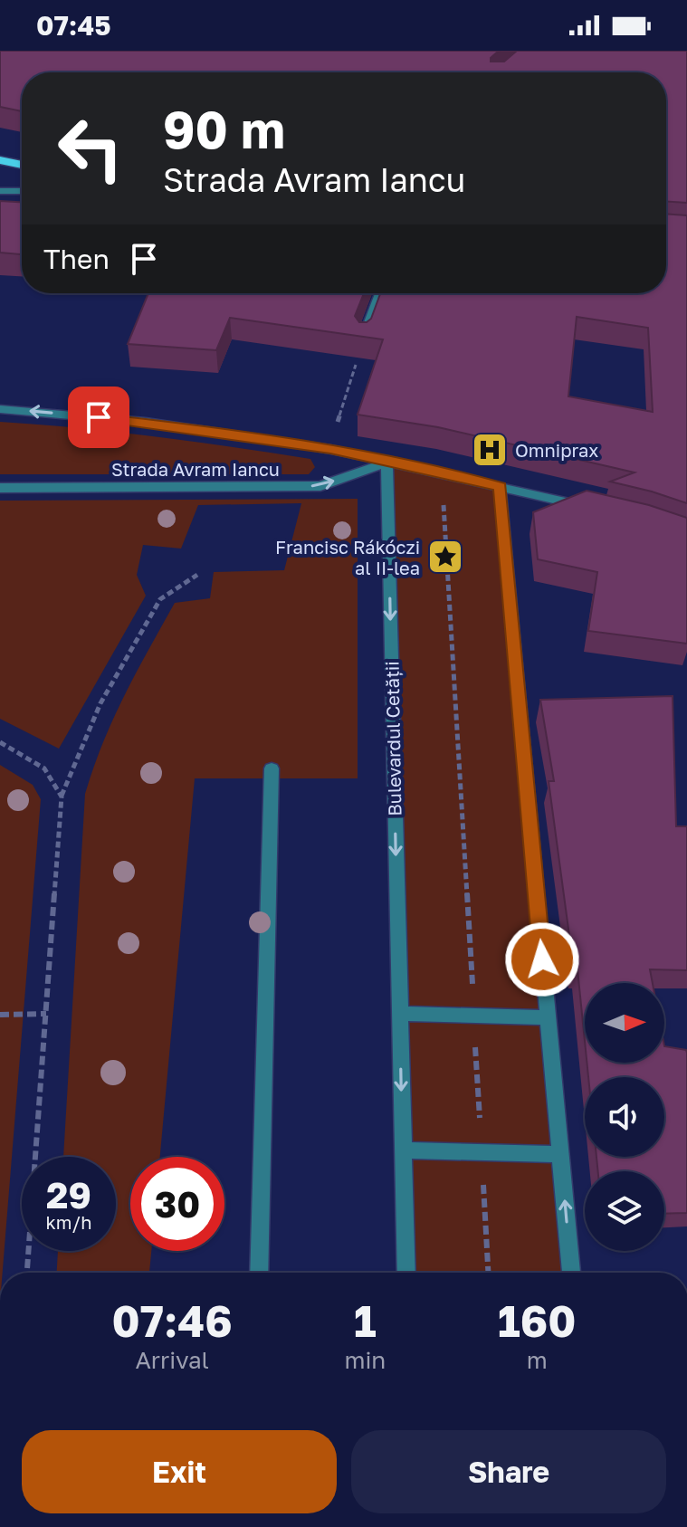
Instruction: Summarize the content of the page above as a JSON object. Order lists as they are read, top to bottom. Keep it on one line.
{"streets":{"street":["Strada Avram Iancu","Bulevardul Cetății"]},"crossings":[["Strada Avram Iancu","Bulevardul Cetății"]],"places":{"hospital":["Omniprax"],"place":["Francisc Rákóczi al II-lea"]},"north":"right","page":{"status":"07:45","turn":["90 m","Strada Avram Iancu"],"then":"Then","speed":"29 km/h","limit":"30","eta":["07:46","Arrival","1","min","160","m"],"buttons":["Exit","Share"]}}
